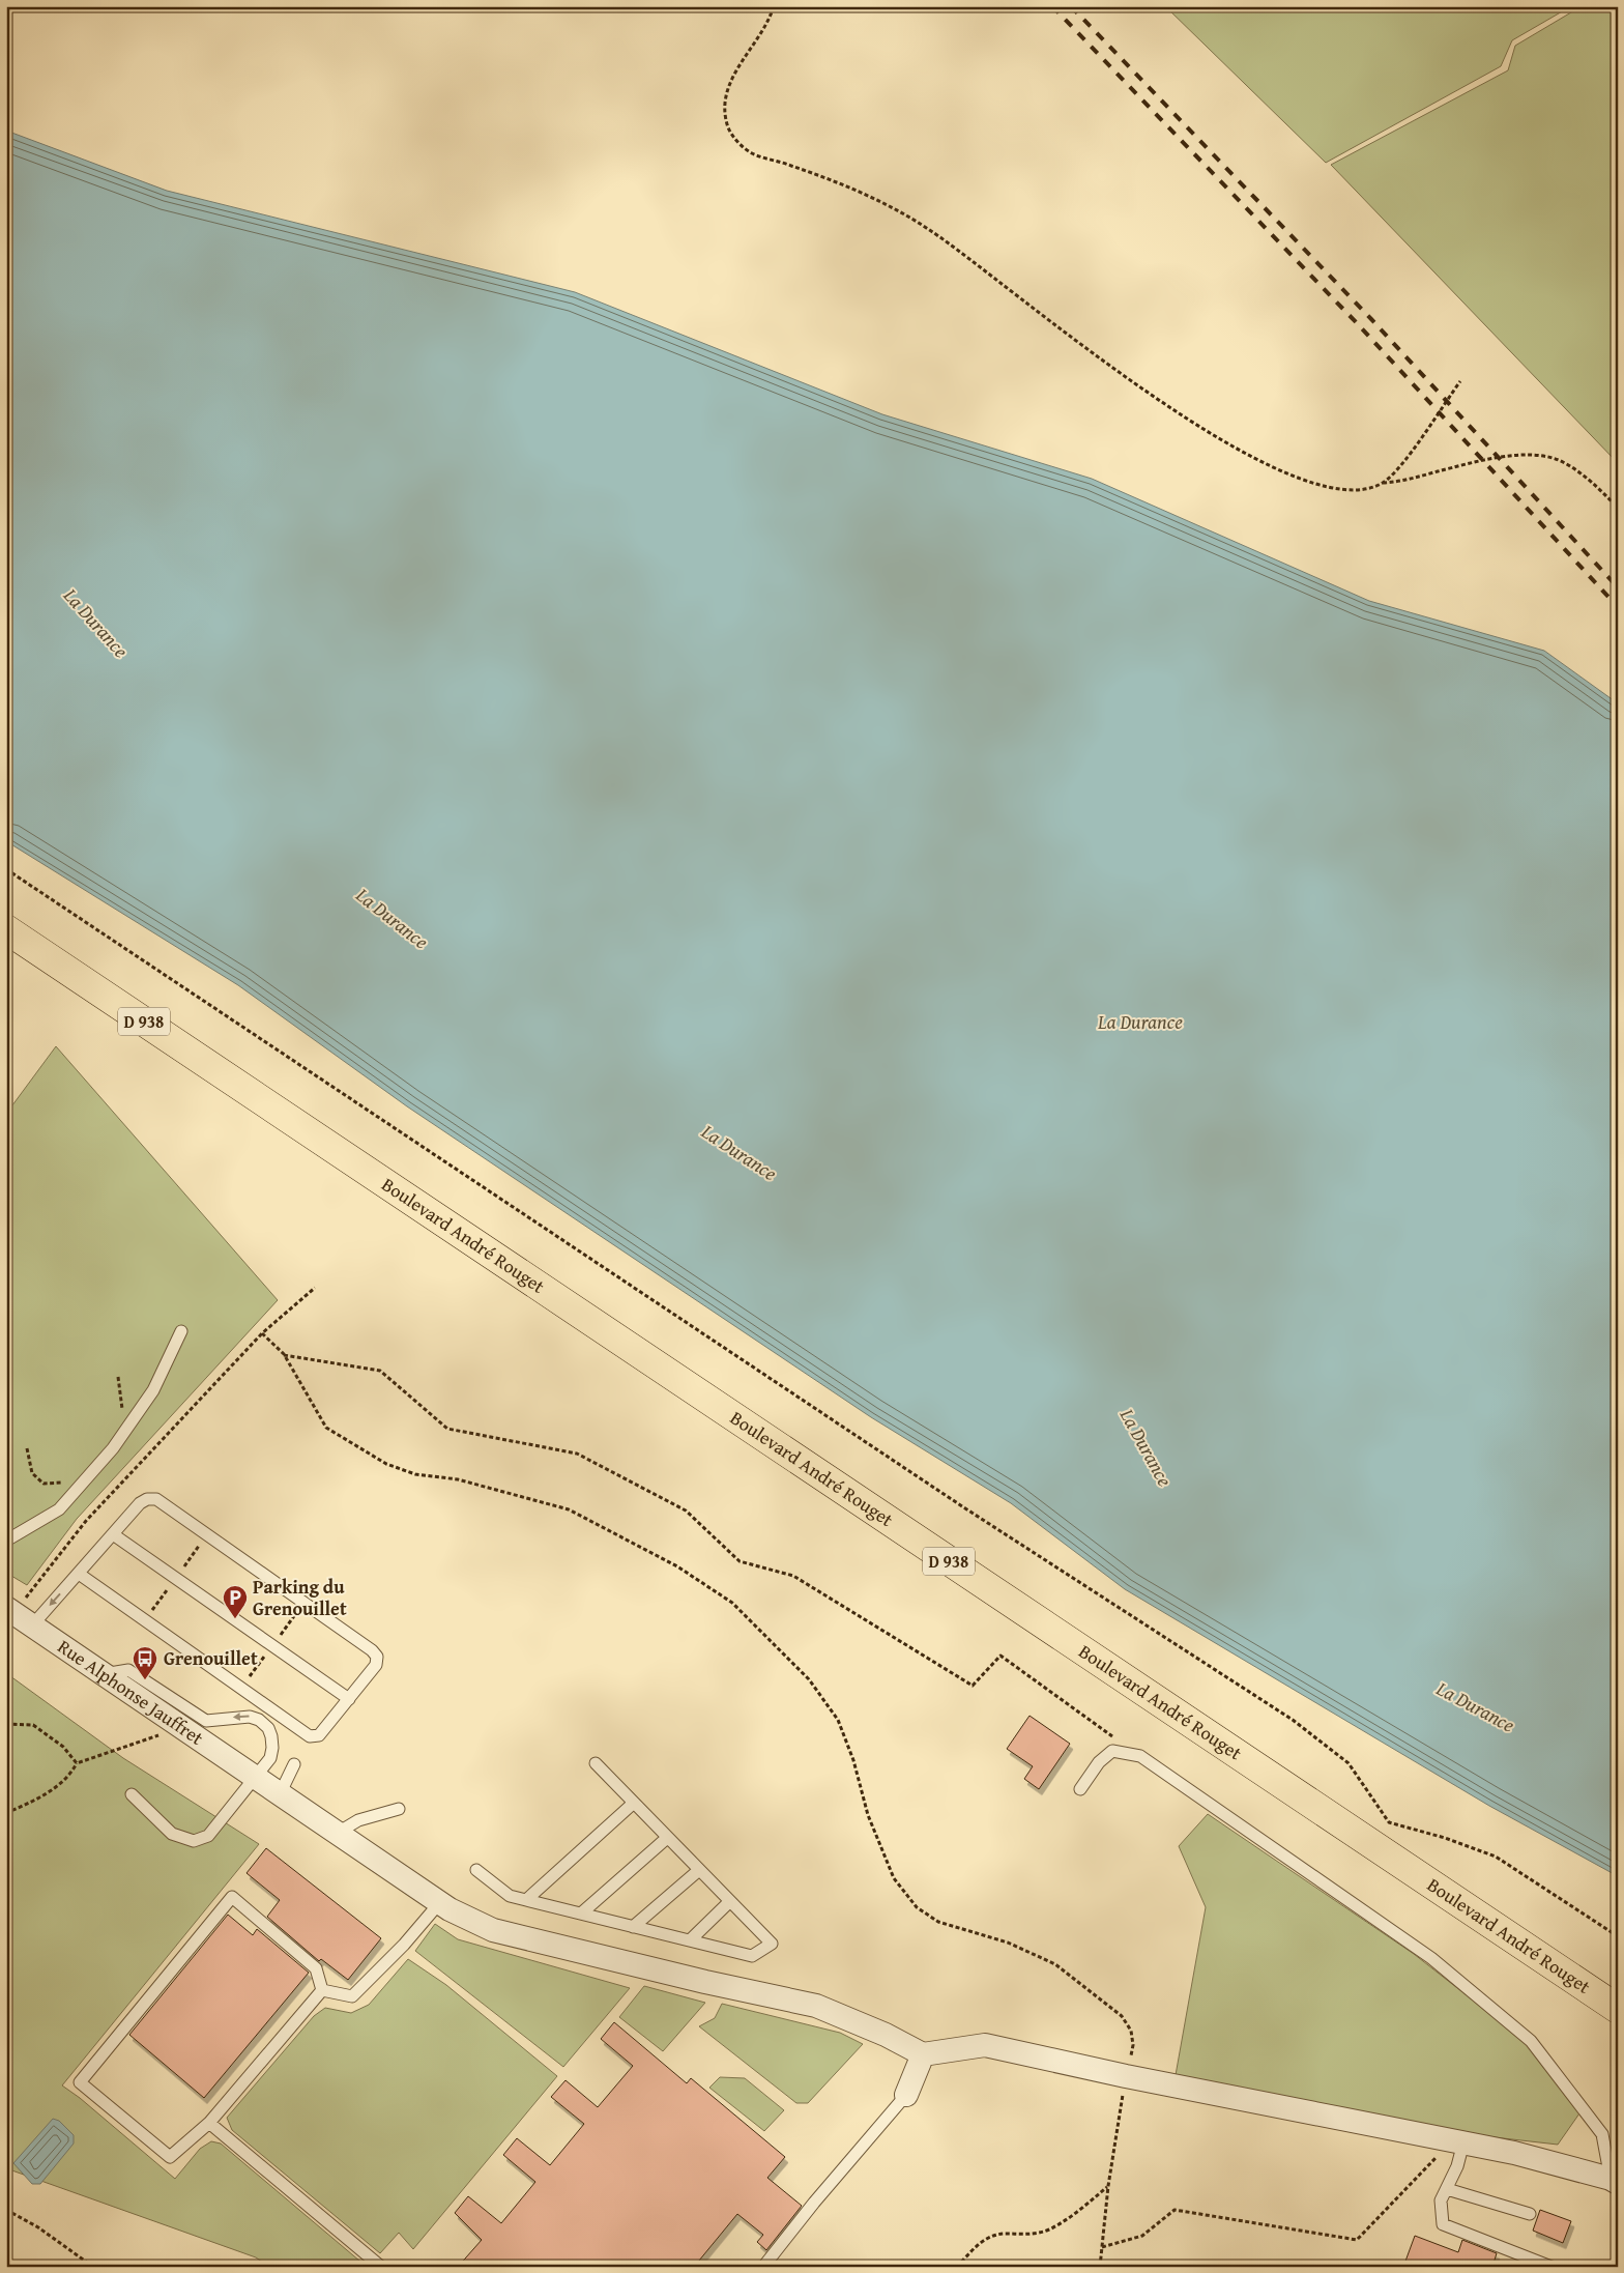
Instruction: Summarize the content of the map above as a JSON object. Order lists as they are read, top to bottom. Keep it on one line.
{"streets":{"main road":["D 938","Boulevard André Rouget"],"street":["Rue Alphonse Jauffret"]},"water":["La Durance"],"places":{"parking":["Parking du Grenouillet"],"bus stop":["Grenouillet"]}}
